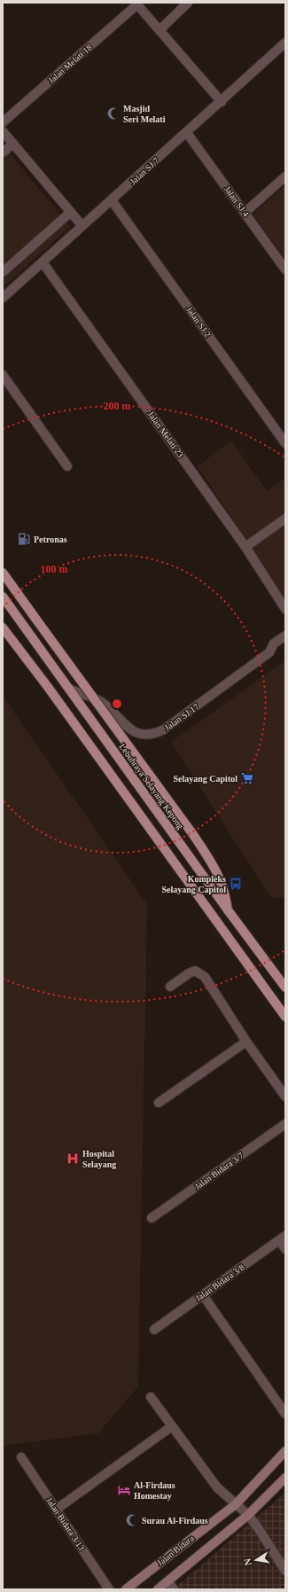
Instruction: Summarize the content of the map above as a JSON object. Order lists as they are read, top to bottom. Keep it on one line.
{"streets":{"main road":["Lebuhraya Selayang Kepong","Jalan Bidara"],"street":["Jalan Melati 18","Jalan SJ 7","Jalan SJ 4","Jalan SJ 2","Jalan Melati 23","Jalan SJ 17","Jalan Bidara 3/7","Jalan Bidara 3/8","Jalan Bidara 3/13"]},"crossings":[["Jalan SJ 7","Jalan SJ 4"],["Jalan SJ 7","Jalan SJ 2"],["Jalan SJ 7","Jalan Melati 23"],["Jalan SJ 17","Lebuhraya Selayang Kepong"]],"places":{"mosque":["Masjid Seri Melati","Surau Al-Firdaus"],"fuel station":["Petronas"],"supermarket":["Selayang Capitol"],"bus stop":["Kompleks Selayang Capitol"],"hospital":["Hospital Selayang"],"hotel":["Al-Firdaus Homestay"]},"north":"left","rings":["200 m","100 m"]}
